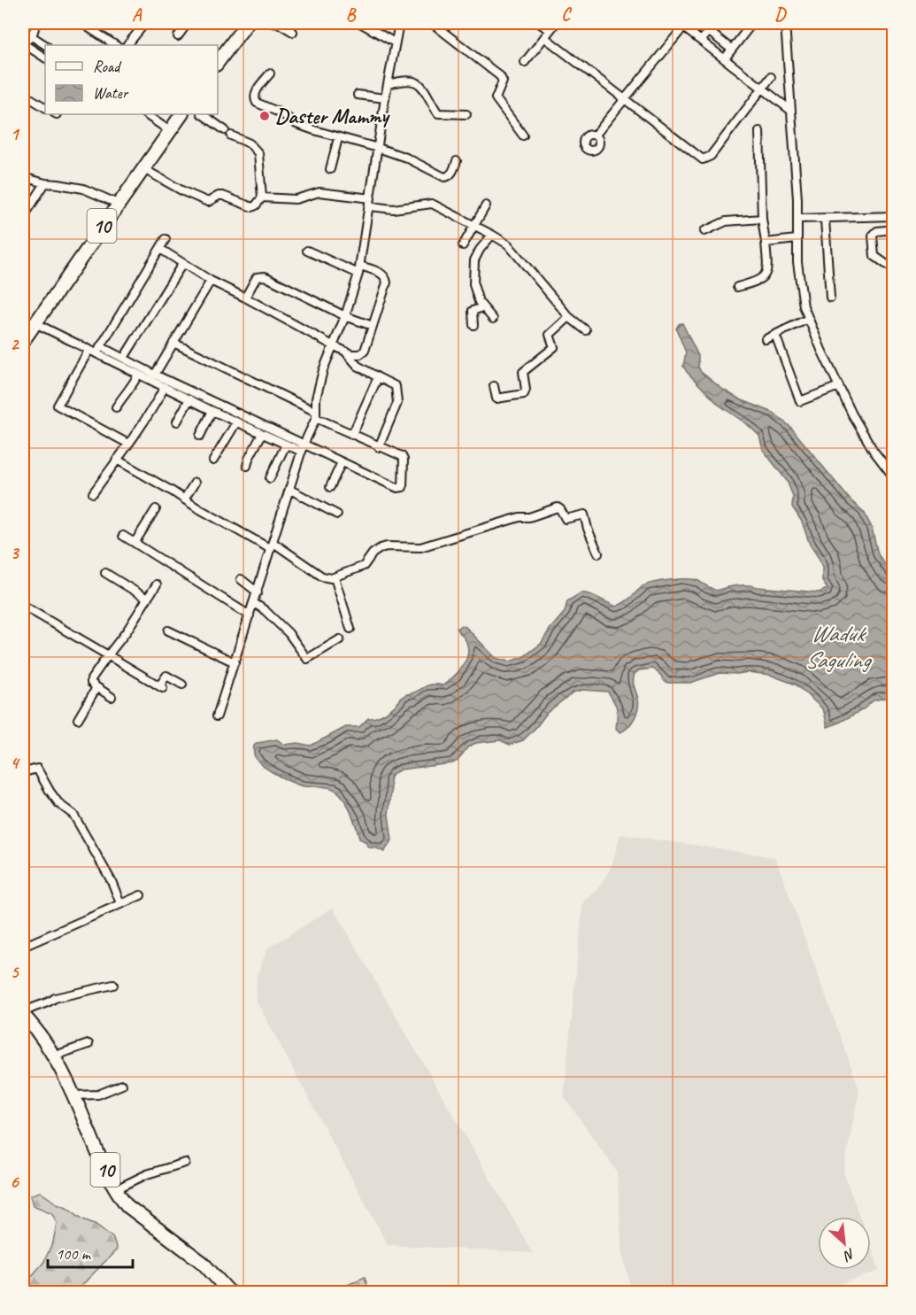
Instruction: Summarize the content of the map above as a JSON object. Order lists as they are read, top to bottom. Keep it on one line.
{"streets":{"highway":["10"]},"water":["Waduk Saguling"],"places":["Daster Mammy"],"legend":["Road","Water"],"scale_bar":"100 m","north":"bottom right","grid":{"columns":["A","B","C","D"],"rows":["1","2","3","4","5","6"]}}
